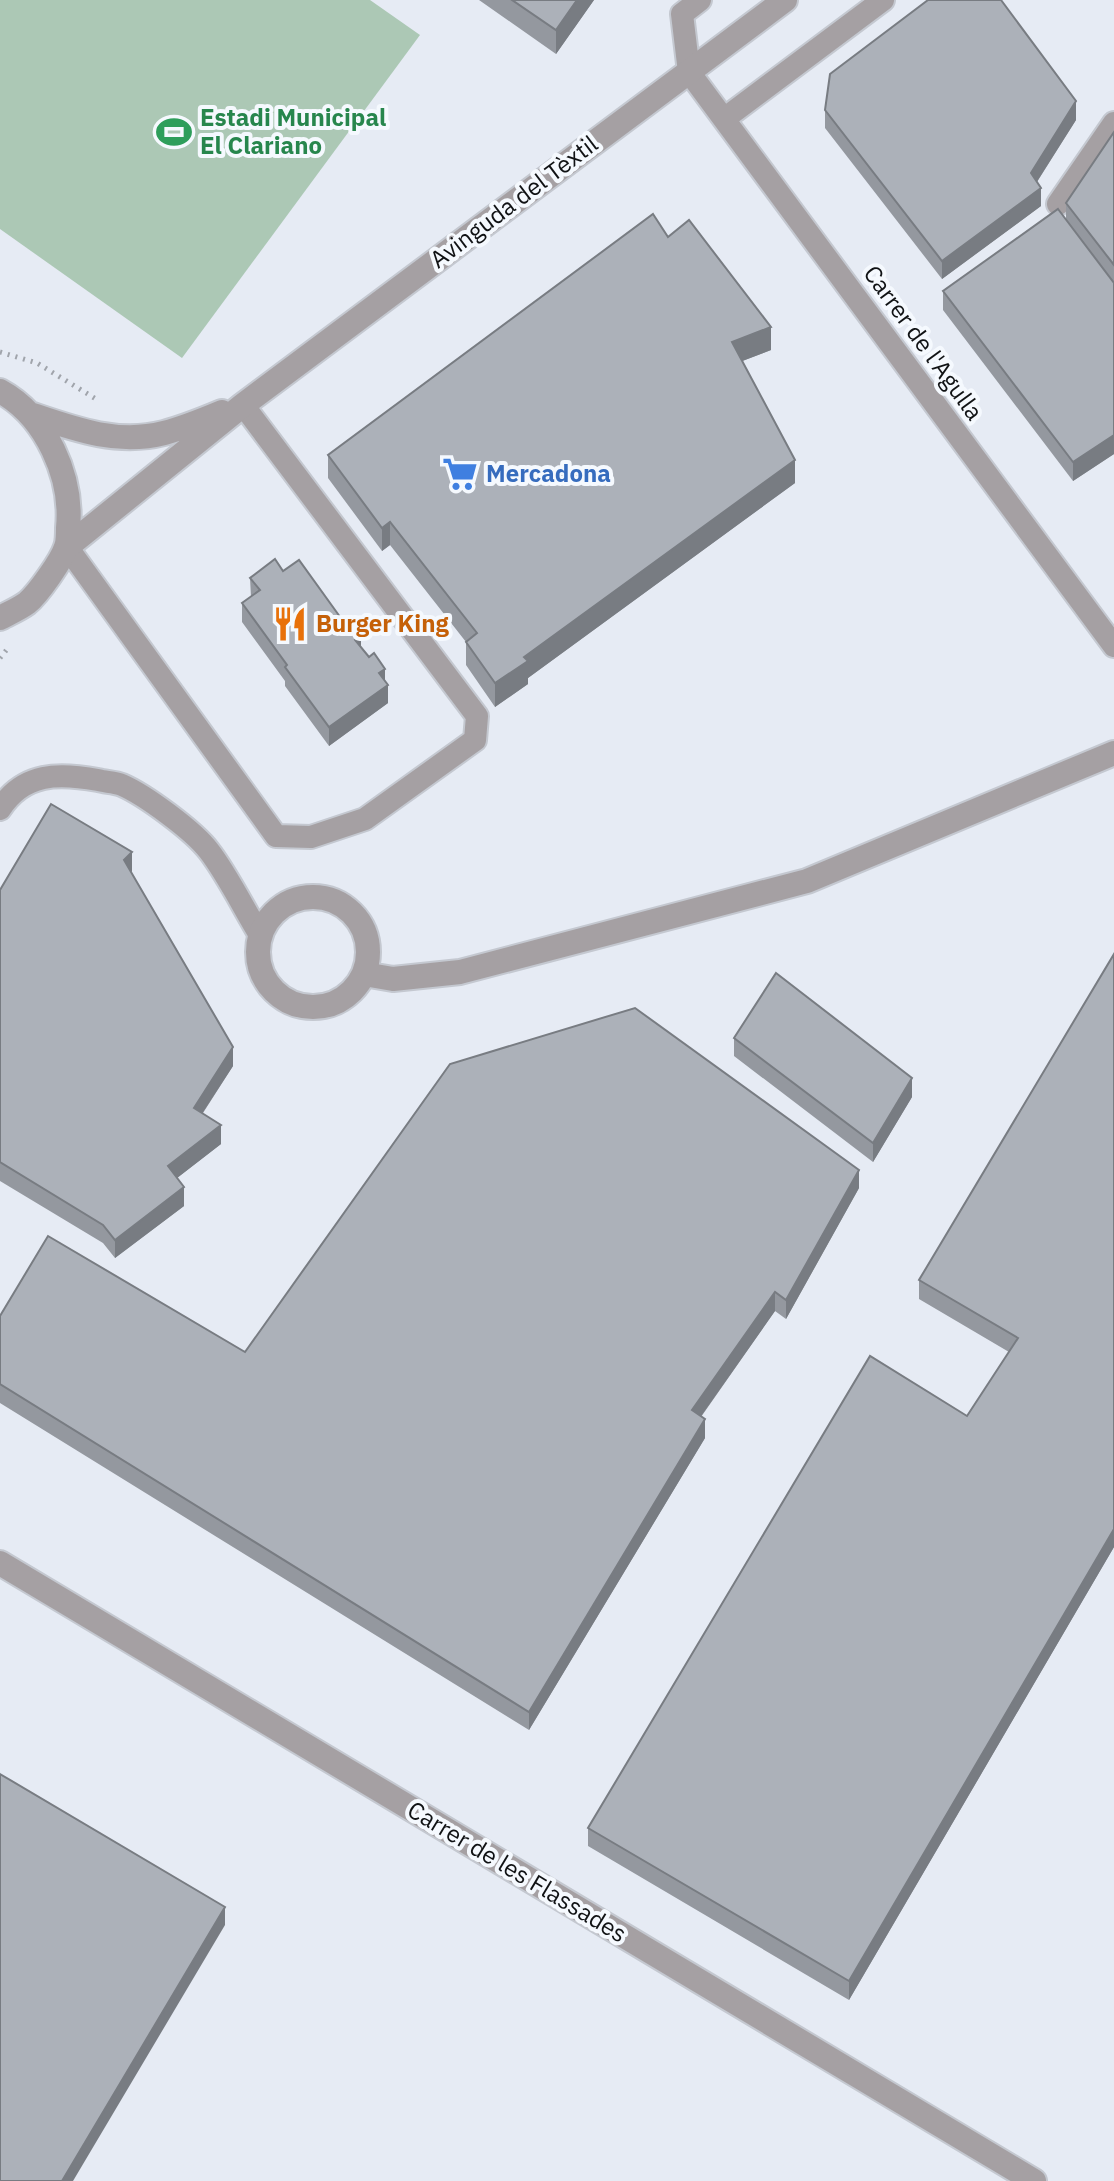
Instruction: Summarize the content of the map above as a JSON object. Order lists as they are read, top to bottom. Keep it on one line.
{"streets":{"street":["Avinguda del Tèxtil","Carrer de les Flassades"],"lane":["Carrer de l'Agulla"]},"crossings":[["Avinguda del Tèxtil","Carrer de l'Agulla"]],"places":{"sports":["Estadi Municipal El Clariano"],"supermarket":["Mercadona"],"restaurant":["Burger King"]}}
